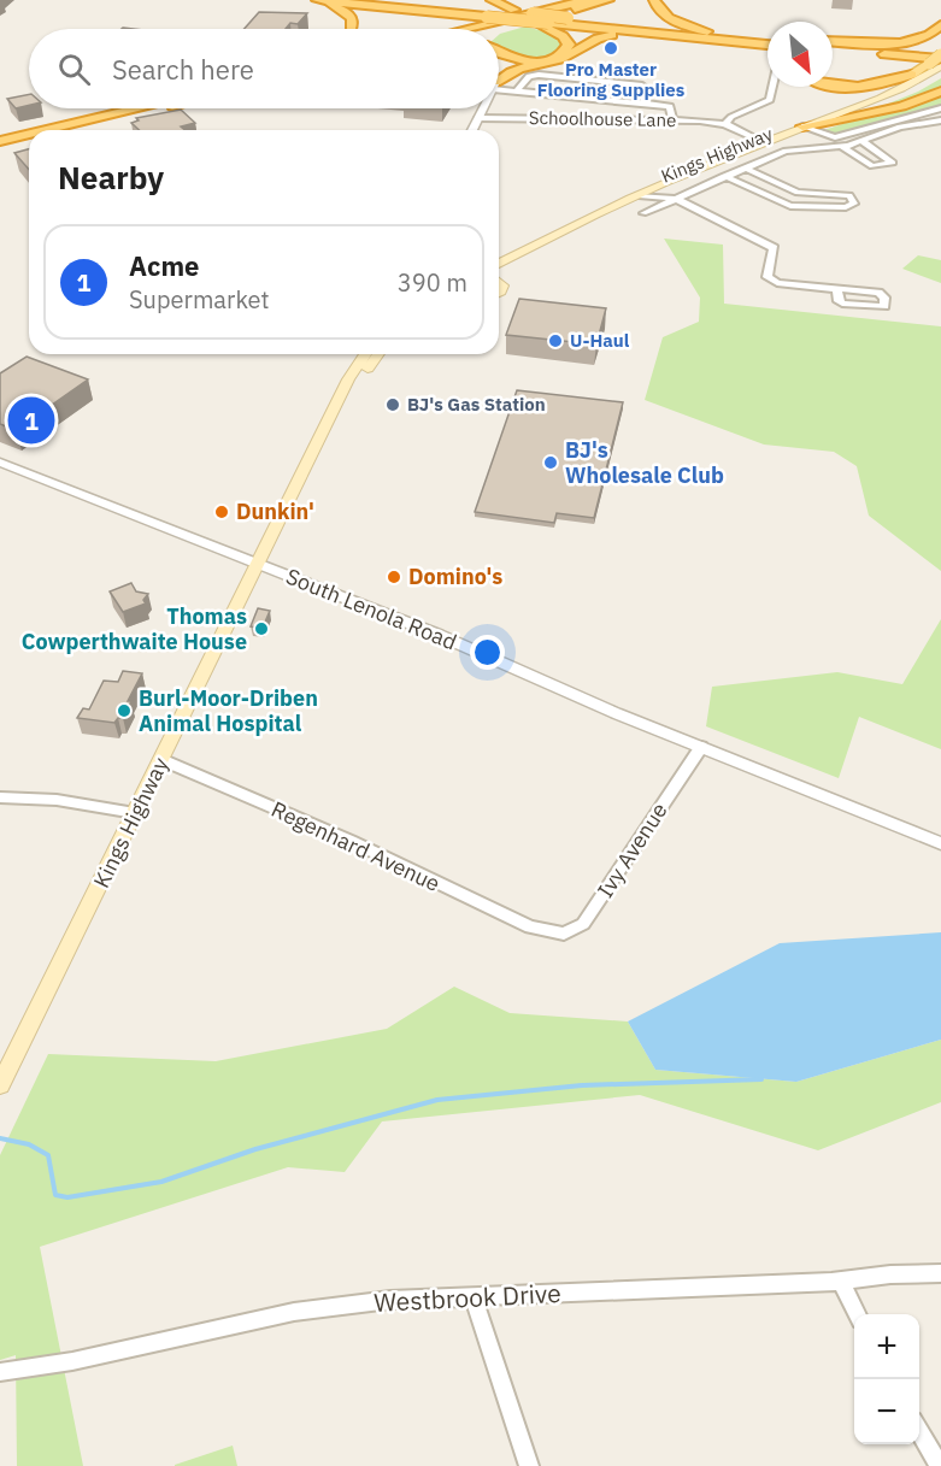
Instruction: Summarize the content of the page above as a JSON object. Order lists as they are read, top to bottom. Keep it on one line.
{"streets":{"main road":["Kings Highway"],"street":["Schoolhouse Lane","South Lenola Road","Regenhard Avenue","Ivy Avenue","Westbrook Drive"]},"crossings":[["Schoolhouse Lane","Kings Highway"],["Kings Highway","South Lenola Road"],["Kings Highway","Regenhard Avenue"],["South Lenola Road","Ivy Avenue"],["Regenhard Avenue","Ivy Avenue"]],"places":["Pro Master Flooring Supplies","U-Haul","BJ's Gas Station","BJ's Wholesale Club","Dunkin'","Domino's","Thomas Cowperthwaite House","Burl-Moor-Driben Animal Hospital"],"north":"bottom right","page":{"search":"Search here","heading":"Nearby","list":[{"mark":"1","name":"Acme","note":"Supermarket","value":"390 m"}],"pins":"1","map_buttons":["+","−"]}}
